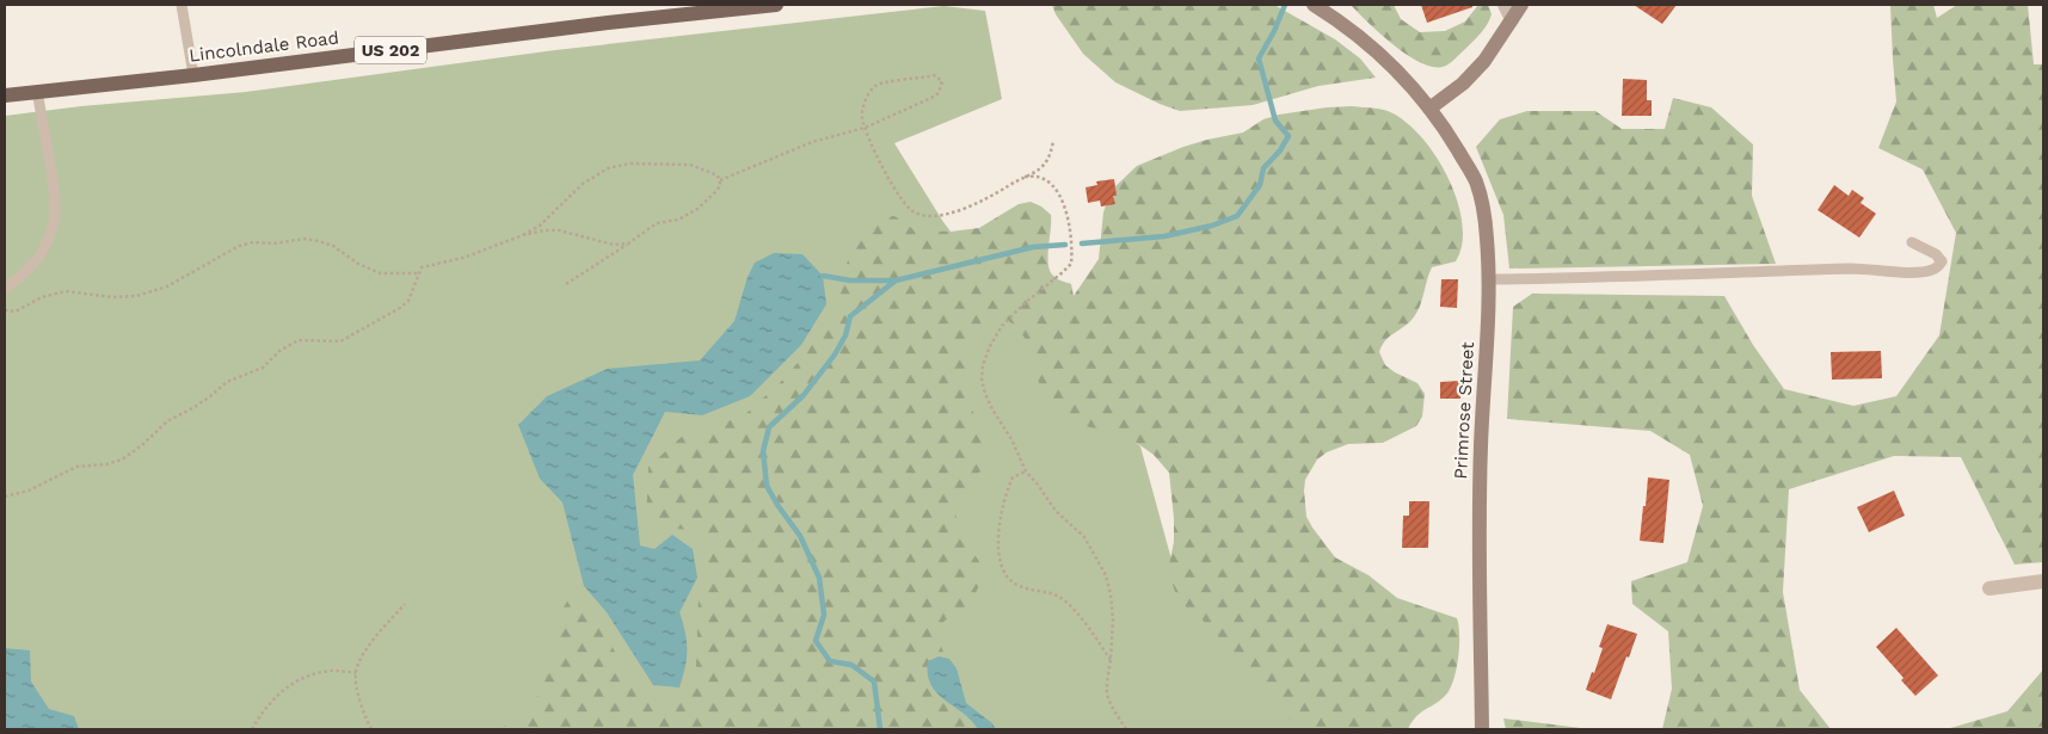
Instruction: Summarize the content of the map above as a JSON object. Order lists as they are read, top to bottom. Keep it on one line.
{"streets":{"main road":["Lincolndale Road","US 202","Primrose Street"]}}
